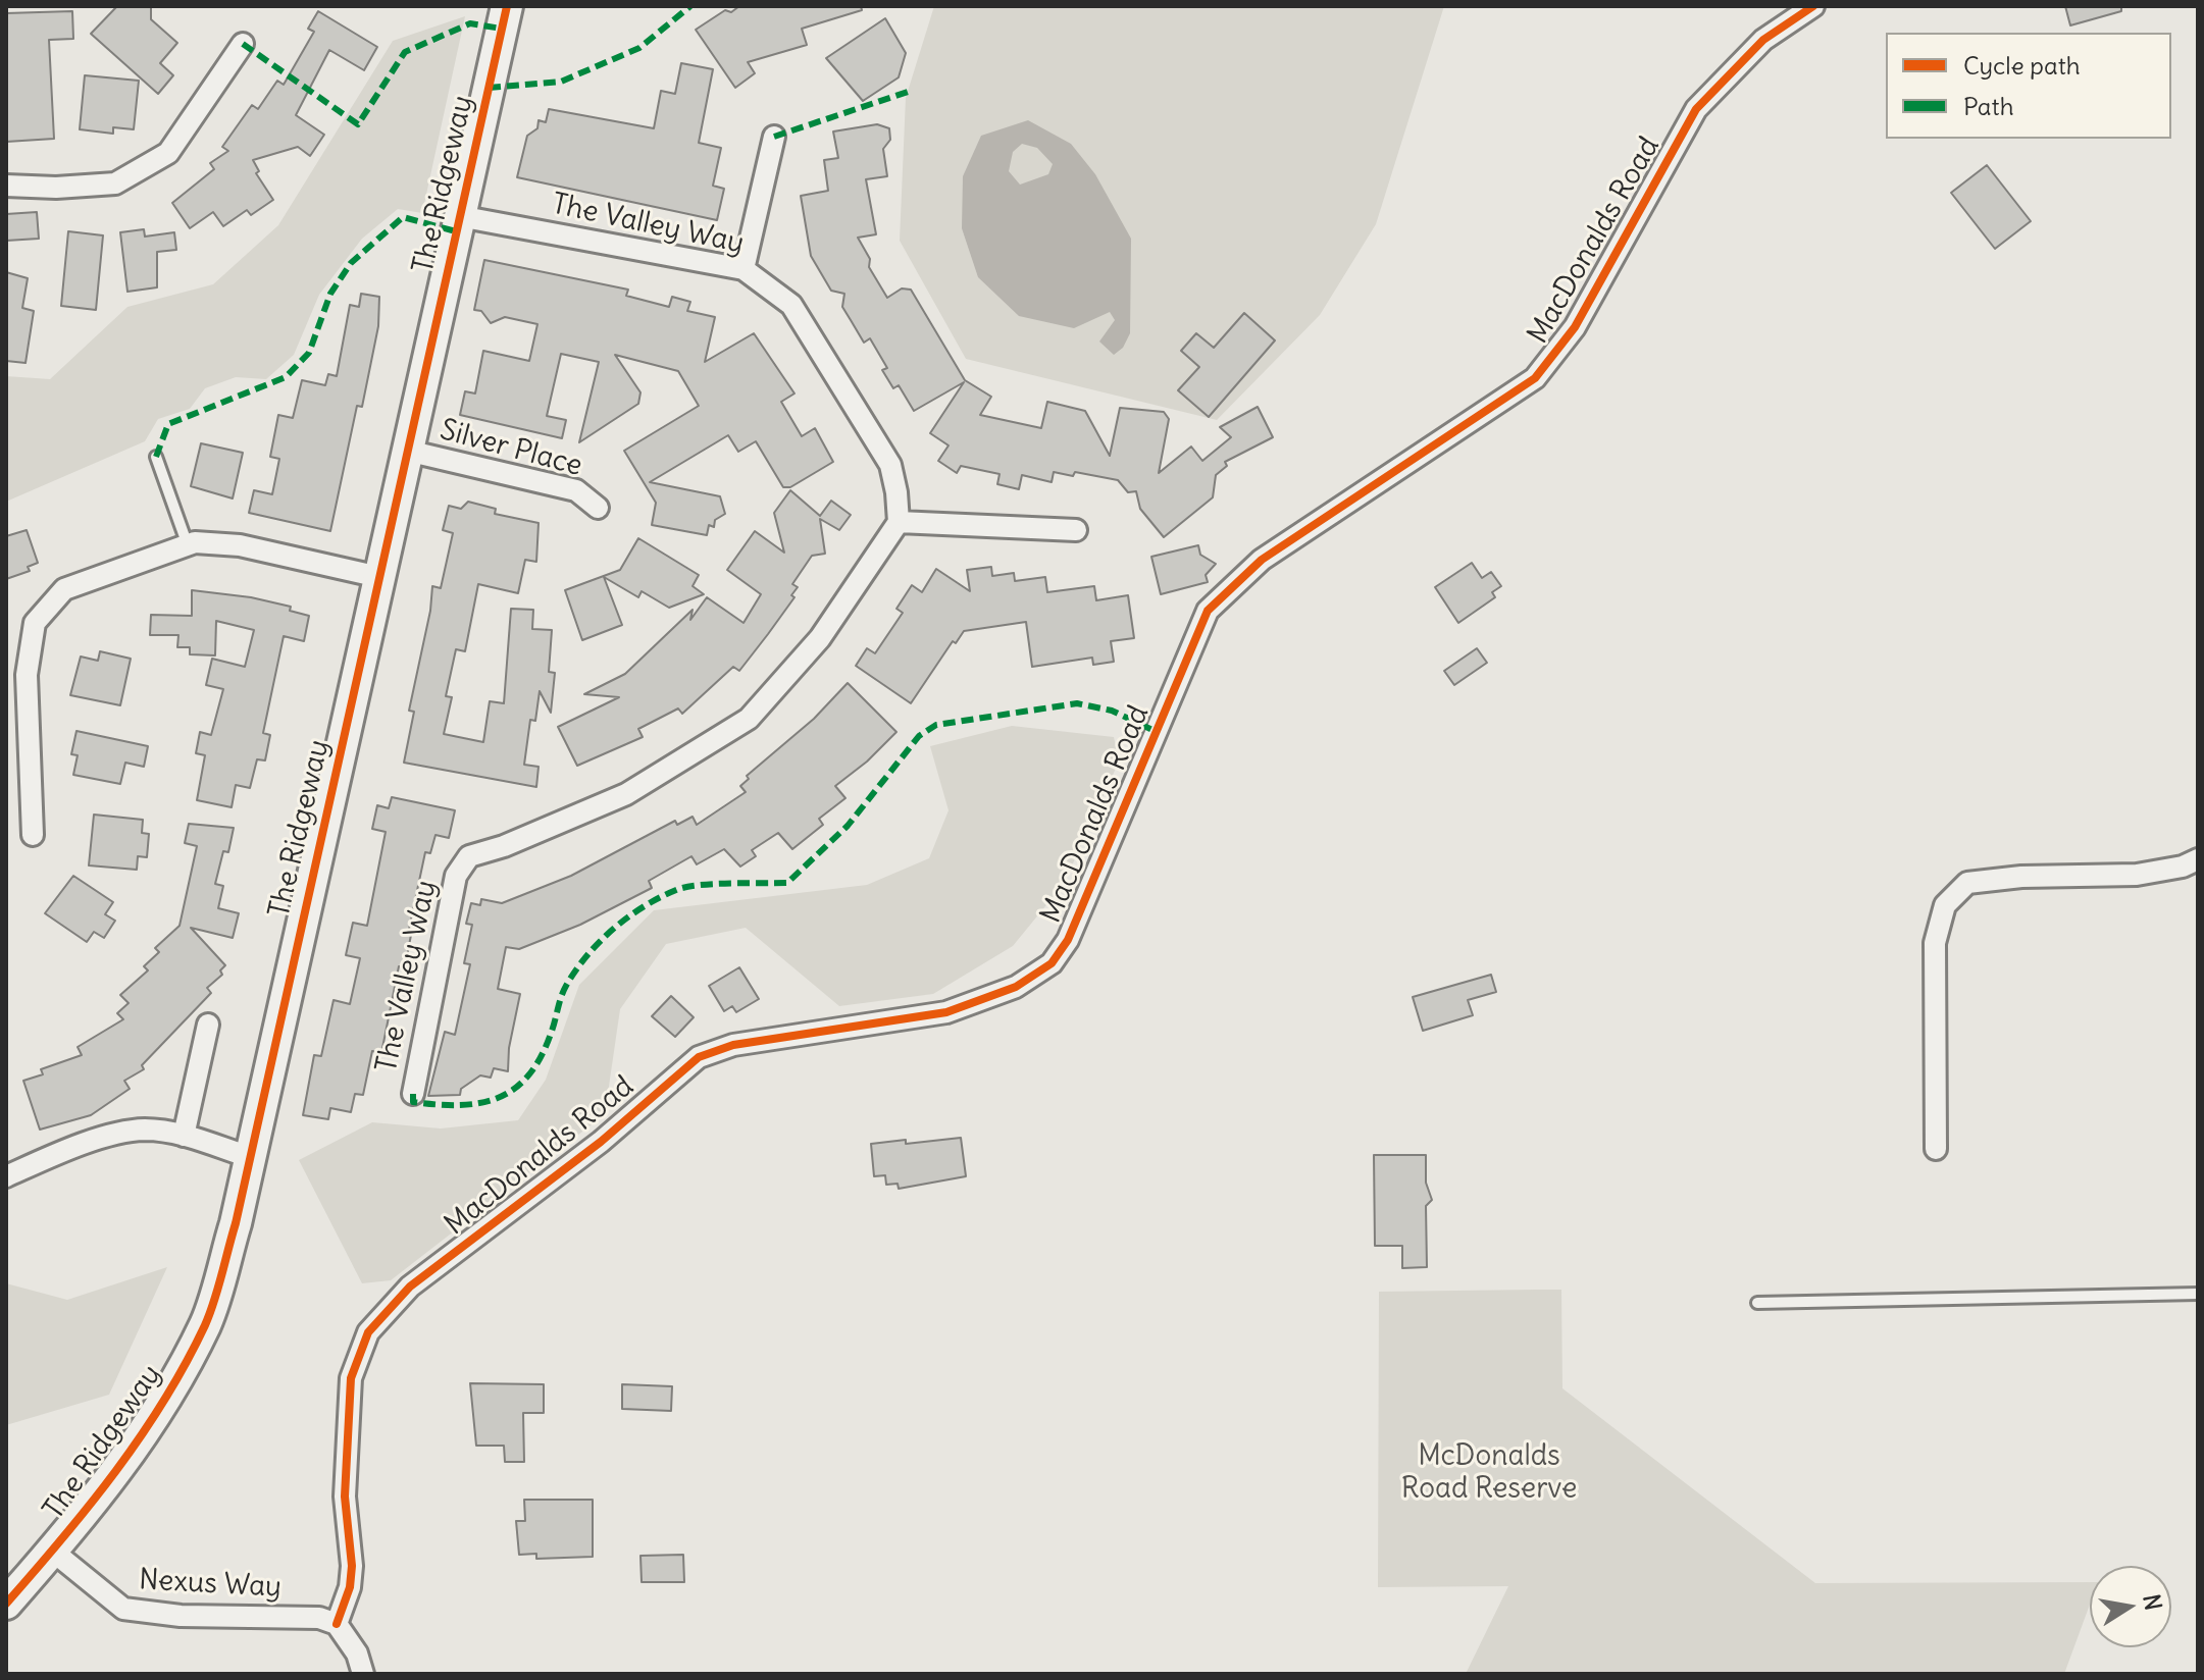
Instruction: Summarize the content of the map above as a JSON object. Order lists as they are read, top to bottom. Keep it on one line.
{"streets":{"street":["The Ridgeway","The Valley Way","MacDonalds Road","Silver Place","Nexus Way"]},"crossings":[["The Ridgeway","The Valley Way"],["The Ridgeway","Silver Place"],["The Ridgeway","Nexus Way"],["MacDonalds Road","Nexus Way"]],"parks":["McDonalds Road Reserve"],"legend":["Cycle path","Path"],"north":"right"}
